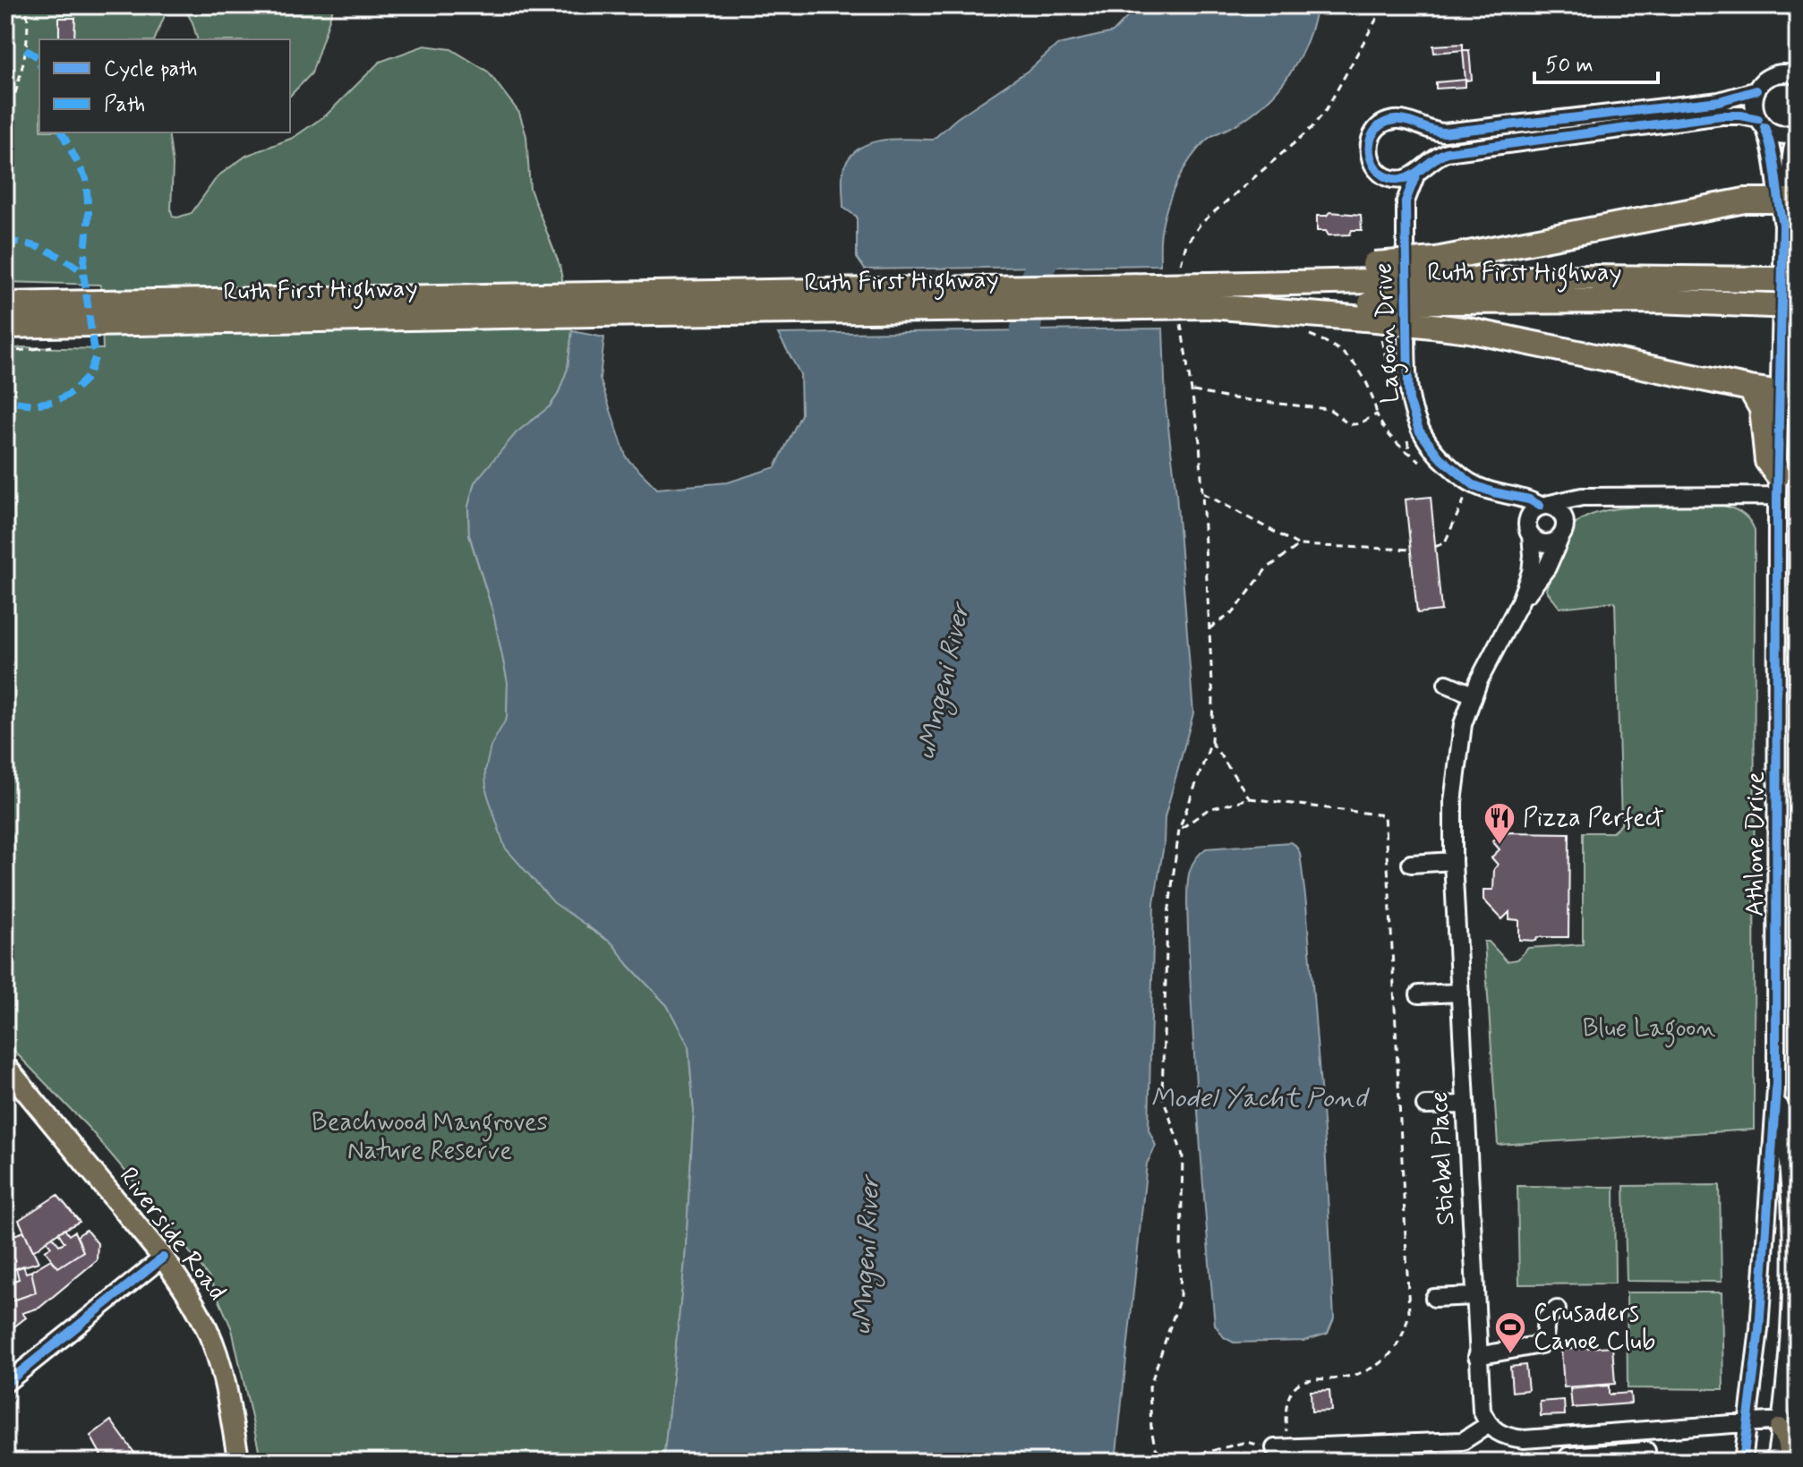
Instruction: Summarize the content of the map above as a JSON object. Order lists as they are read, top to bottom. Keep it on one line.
{"streets":{"highway":["Ruth First Highway"],"main road":["Riverside Road"],"street":["Lagoon Drive","Athlone Drive","Stiebel Place"]},"crossings":[["Lagoon Drive","Athlone Drive"],["Lagoon Drive","Stiebel Place"]],"water":["uMngeni River","Model Yacht Pond"],"parks":["Blue Lagoon","Beachwood Mangroves Nature Reserve"],"places":{"restaurant":["Pizza Perfect"],"sports":["Crusaders Canoe Club"]},"legend":["Cycle path","Path"],"scale_bar":"50 m"}
